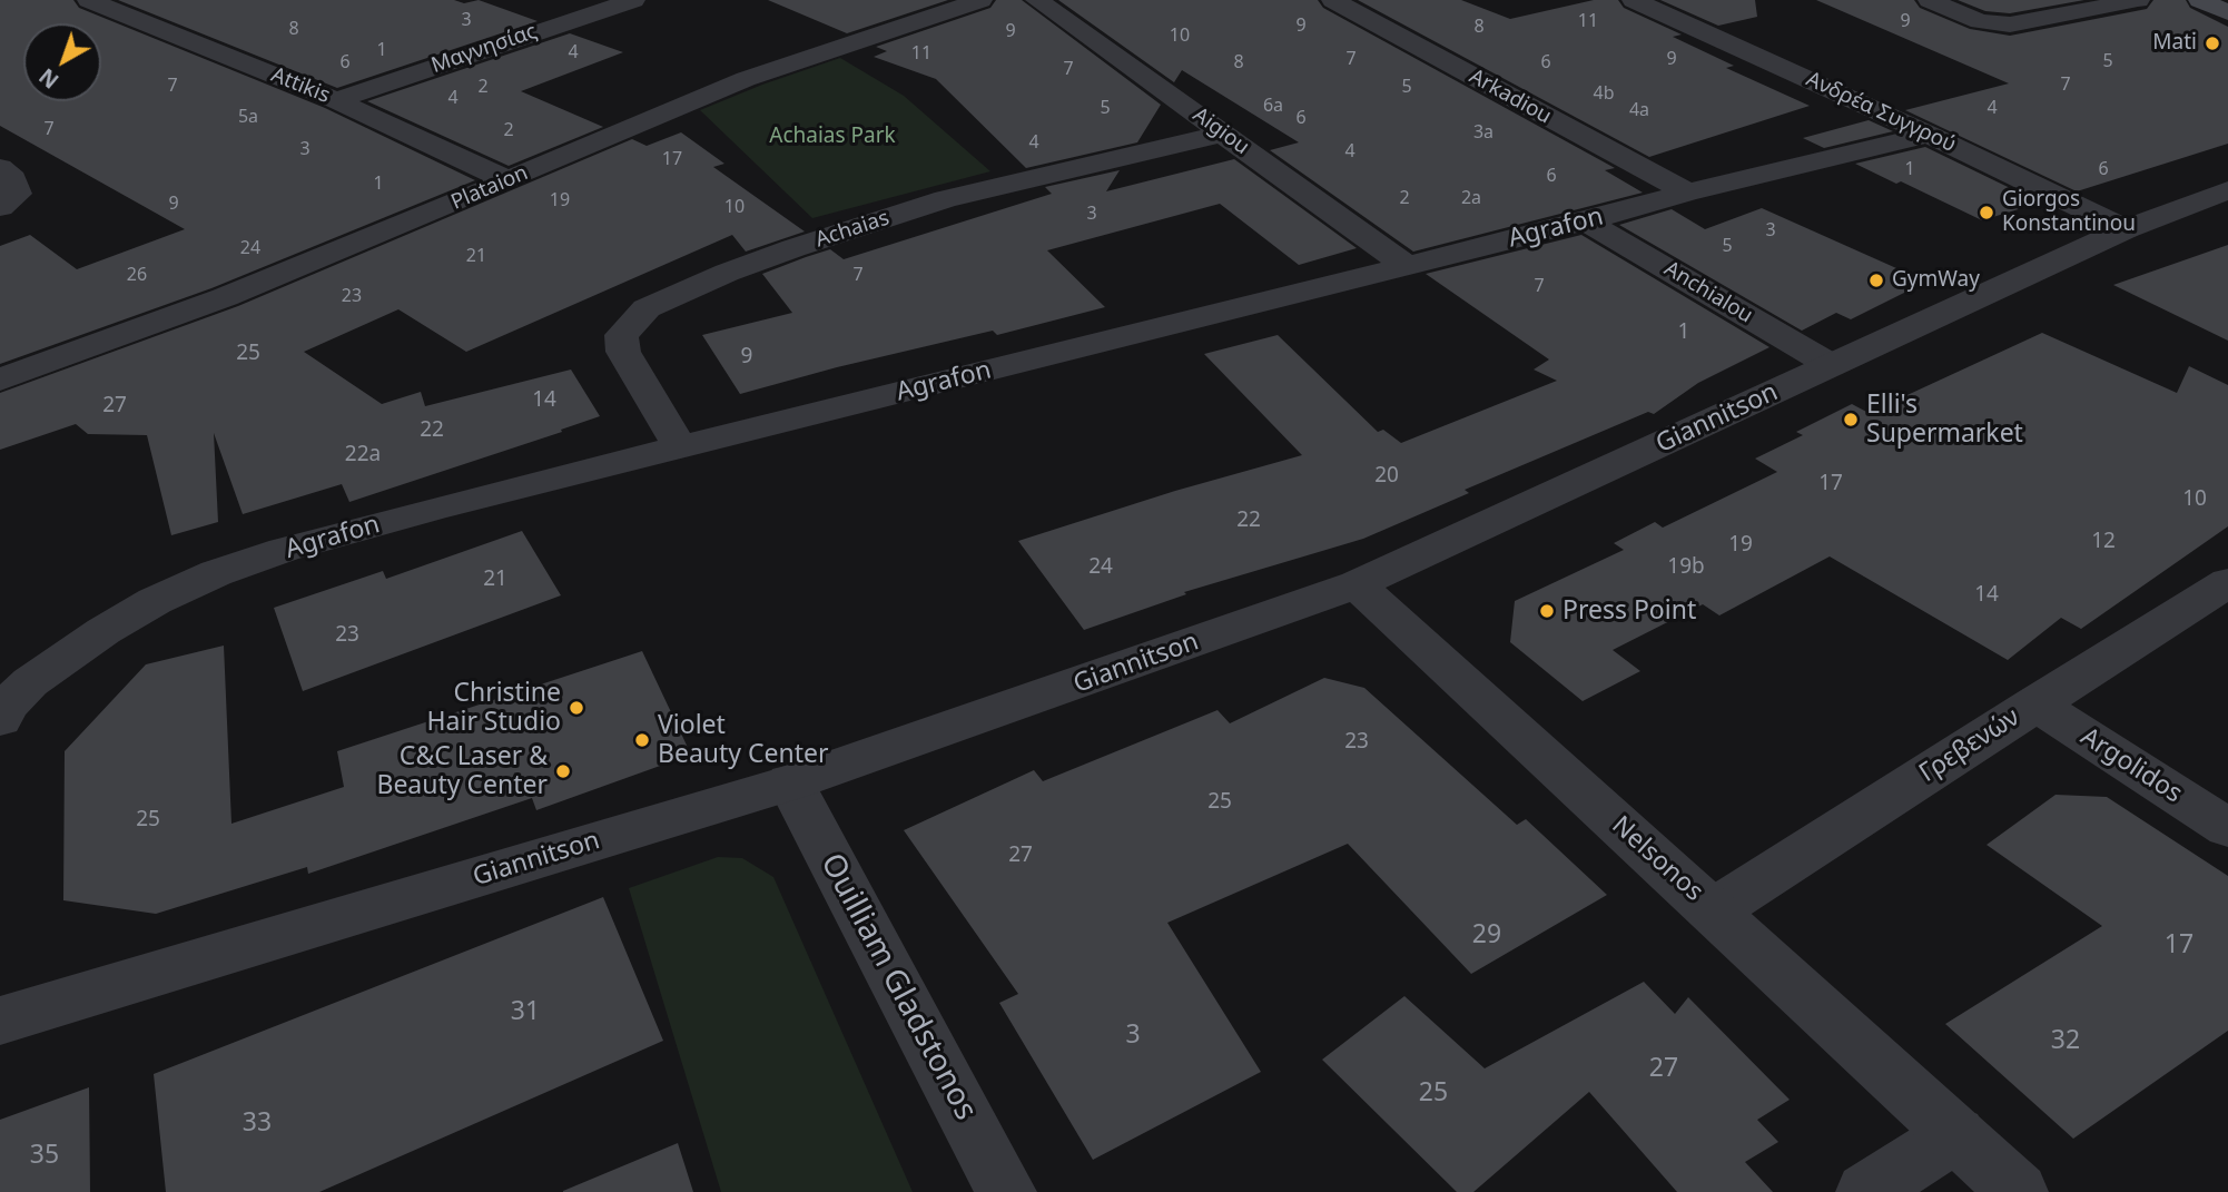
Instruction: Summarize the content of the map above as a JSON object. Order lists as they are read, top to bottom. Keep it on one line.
{"streets":{"street":["Μαγνησίας","Attikis","Arkadiou","Ανδρέα Συγγρού","Aigiou","Plataion","Agrafon","Achaias","Anchialou","Giannitson","Γρεβενών","Argolidos","Nelsonos","Ouilliam Gladstonos"]},"crossings":[["Μαγνησίας","Attikis"],["Attikis","Plataion"],["Arkadiou","Agrafon"],["Ανδρέα Συγγρού","Agrafon"],["Ανδρέα Συγγρού","Giannitson"],["Aigiou","Agrafon"],["Aigiou","Achaias"],["Agrafon","Achaias"],["Agrafon","Anchialou"],["Anchialou","Giannitson"],["Giannitson","Nelsonos"],["Giannitson","Ouilliam Gladstonos"],["Γρεβενών","Argolidos"],["Γρεβενών","Nelsonos"]],"parks":["Achaias Park"],"places":["Mati","Giorgos Konstantinou","GymWay","Elli's Supermarket","Press Point","Christine Hair Studio","Violet Beauty Center","C&C Laser & Beauty Center"],"house_numbers":["3","11","9","9","8","8","9","10","1","4","11","7","9","5","6","8","6","7","7","7","2","5","4b","4","6a","5","4","4a","5a","6","7","2","3a","4","3","4","17","1","6","6","1","2","2a","19","9","10","3","3","5","24","21","26","7","7","23","1","25","9","14","27","22","22a","20","17","10","22","12","19","24","19b","21","14","23","23","25","25","27","29","17","31","3","32","27","25","33","35"],"north":"bottom left"}
